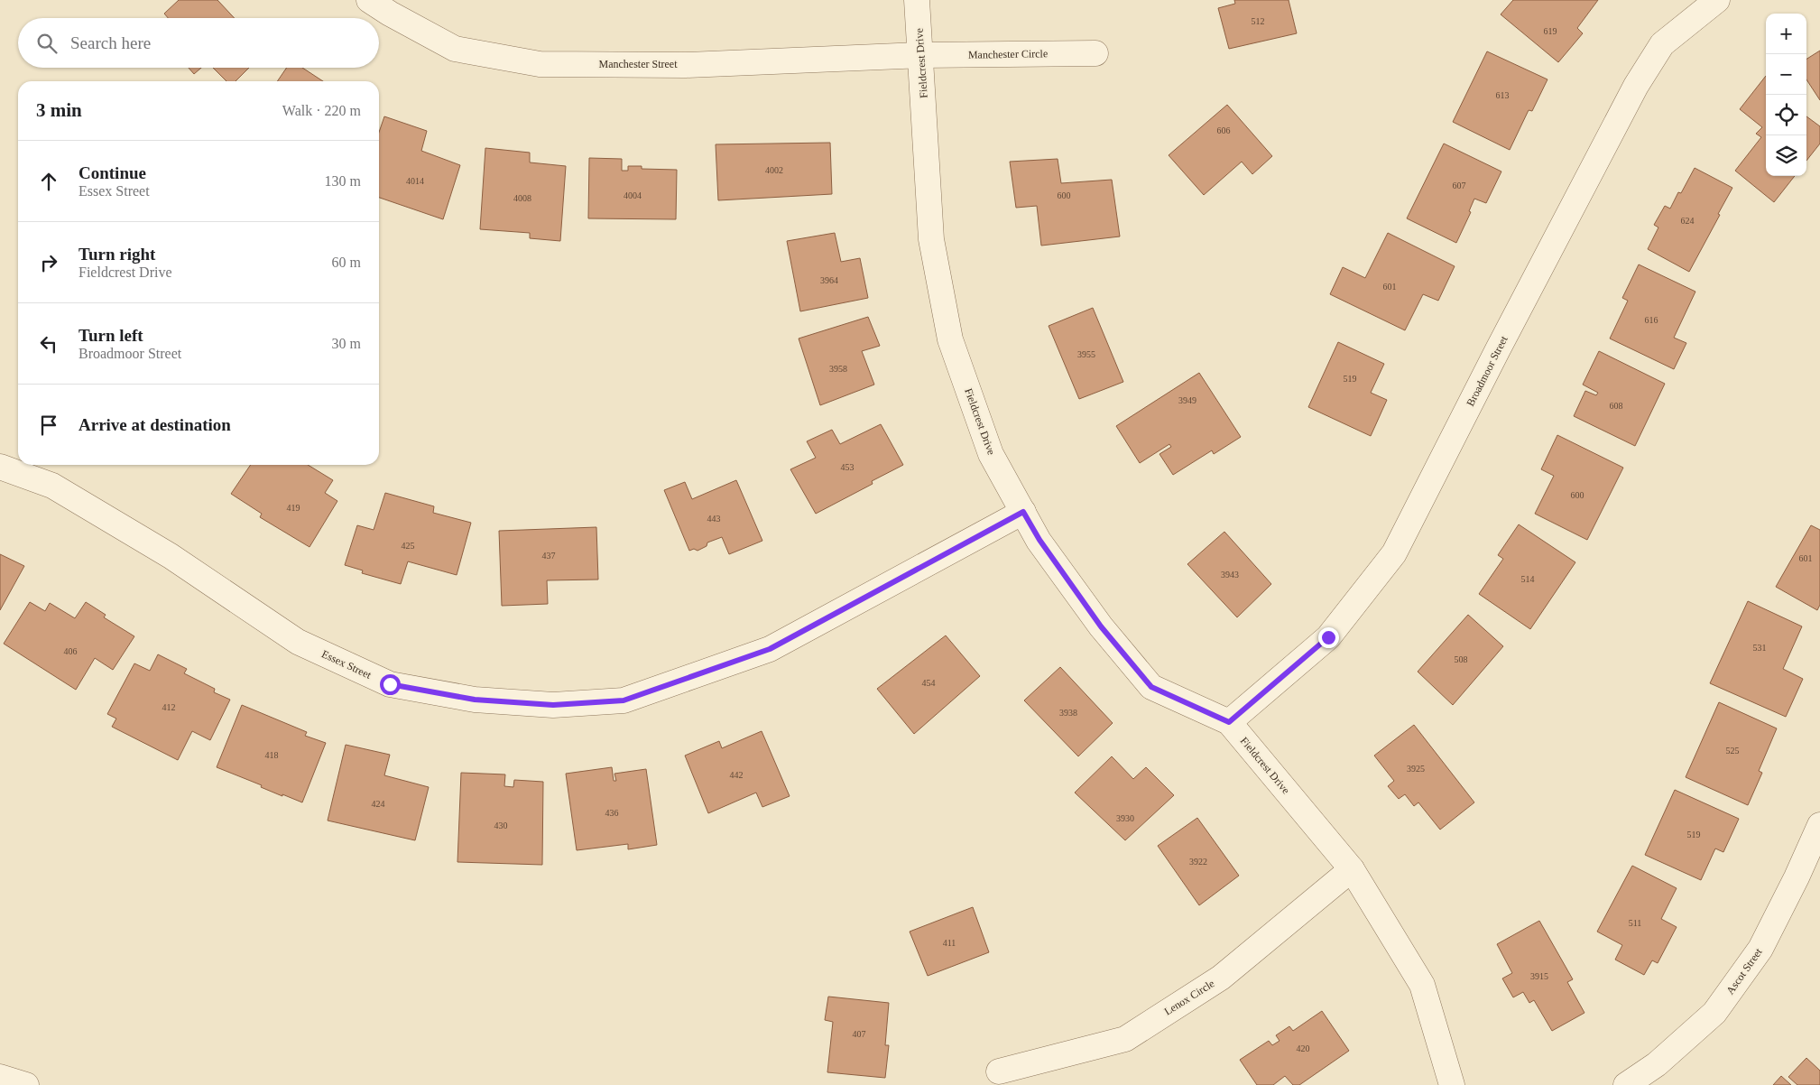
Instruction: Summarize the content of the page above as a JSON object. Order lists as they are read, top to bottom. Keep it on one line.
{"streets":{"street":["Manchester Circle","Fieldcrest Drive","Manchester Street","Broadmoor Street","Essex Street","Ascot Street","Lenox Circle"]},"crossings":[["Manchester Circle","Fieldcrest Drive"],["Manchester Circle","Manchester Street"],["Fieldcrest Drive","Manchester Street"],["Fieldcrest Drive","Broadmoor Street"],["Fieldcrest Drive","Essex Street"],["Fieldcrest Drive","Lenox Circle"]],"house_numbers":["512","619","613","606","4002","4014","607","4004","600","4008","624","3964","601","616","3955","3958","519","3949","608","453","600","419","443","425","437","601","3943","514","531","406","508","454","412","3938","525","418","3925","442","424","436","3930","430","519","3922","511","411","3915","407","420"],"page":{"map_buttons":["+","−"],"search":"Search here","heading":["3 min","Walk · 220 m"],"list":[["Continue","Essex Street","130 m"],["Turn right","Fieldcrest Drive","60 m"],["Turn left","Broadmoor Street","30 m"],"Arrive at destination"]}}
